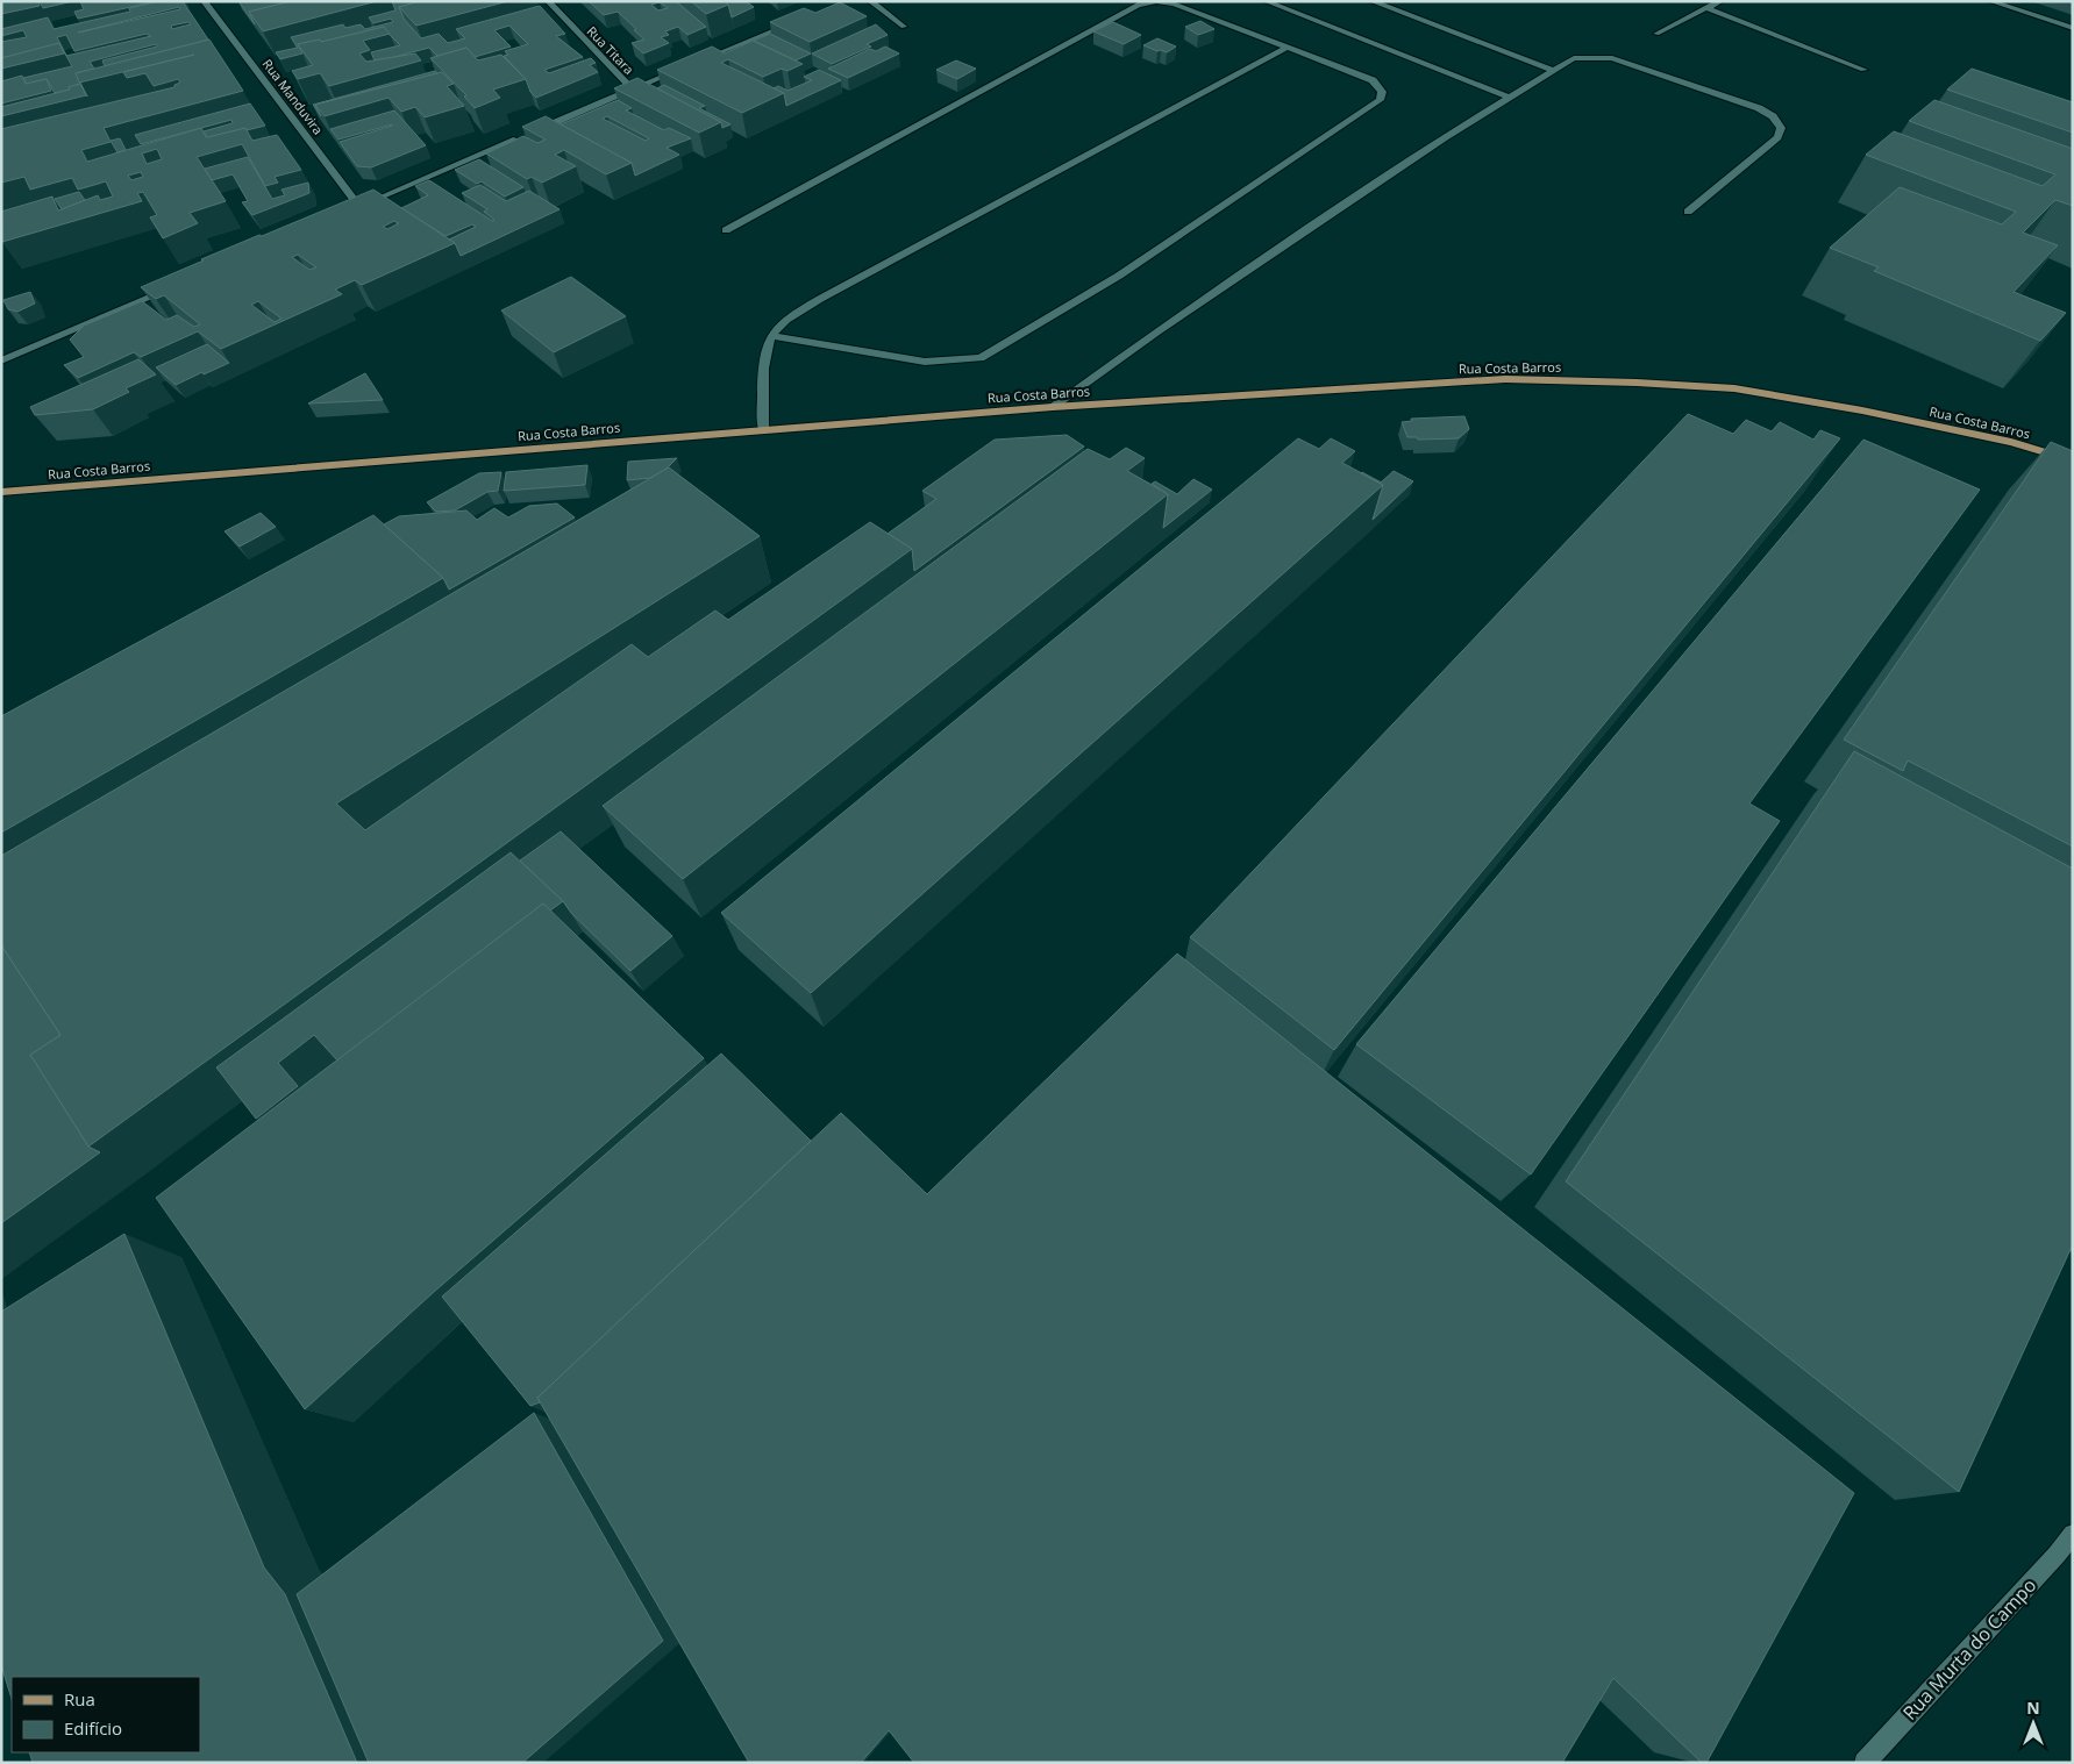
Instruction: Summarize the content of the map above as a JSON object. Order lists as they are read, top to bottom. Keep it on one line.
{"streets":{"main road":["Rua Costa Barros"],"street":["Rua Titara","Rua Manduvira","Rua Murta do Campo"]},"legend":["Rua","Edifício"],"north":"top"}
